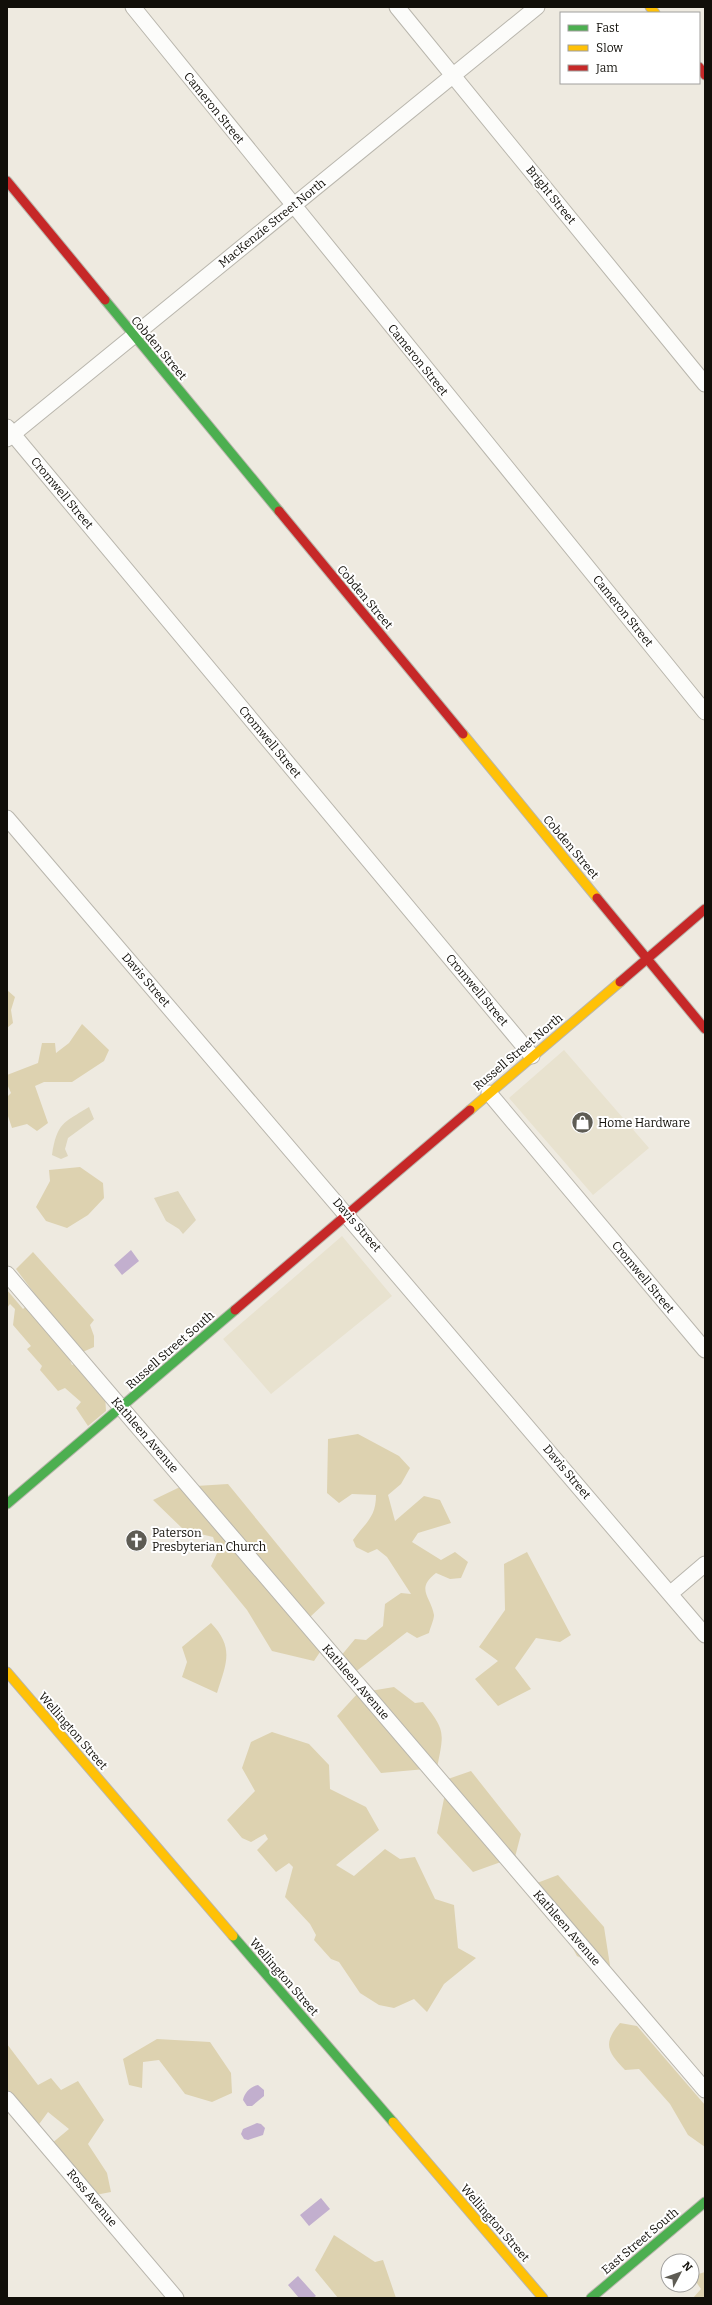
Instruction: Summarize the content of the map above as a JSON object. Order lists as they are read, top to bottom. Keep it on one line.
{"streets":{"street":["Cameron Street","Bright Street","MacKenzie Street North","Cobden Street","Cromwell Street","Davis Street","Russell Street North","Russell Street South","Kathleen Avenue","Wellington Street","Ross Avenue","East Street South"]},"crossings":[["Cameron Street","MacKenzie Street North"],["Bright Street","MacKenzie Street North"],["MacKenzie Street North","Cobden Street"],["MacKenzie Street North","Cromwell Street"],["Cobden Street","Russell Street North"],["Cromwell Street","Russell Street North"],["Davis Street","Russell Street North"],["Davis Street","Russell Street South"],["Russell Street North","Russell Street South"],["Russell Street South","Kathleen Avenue"]],"places":{"shop":["Home Hardware"],"church":["Paterson Presbyterian Church"]},"legend":["Fast","Slow","Jam"],"north":"top right"}
